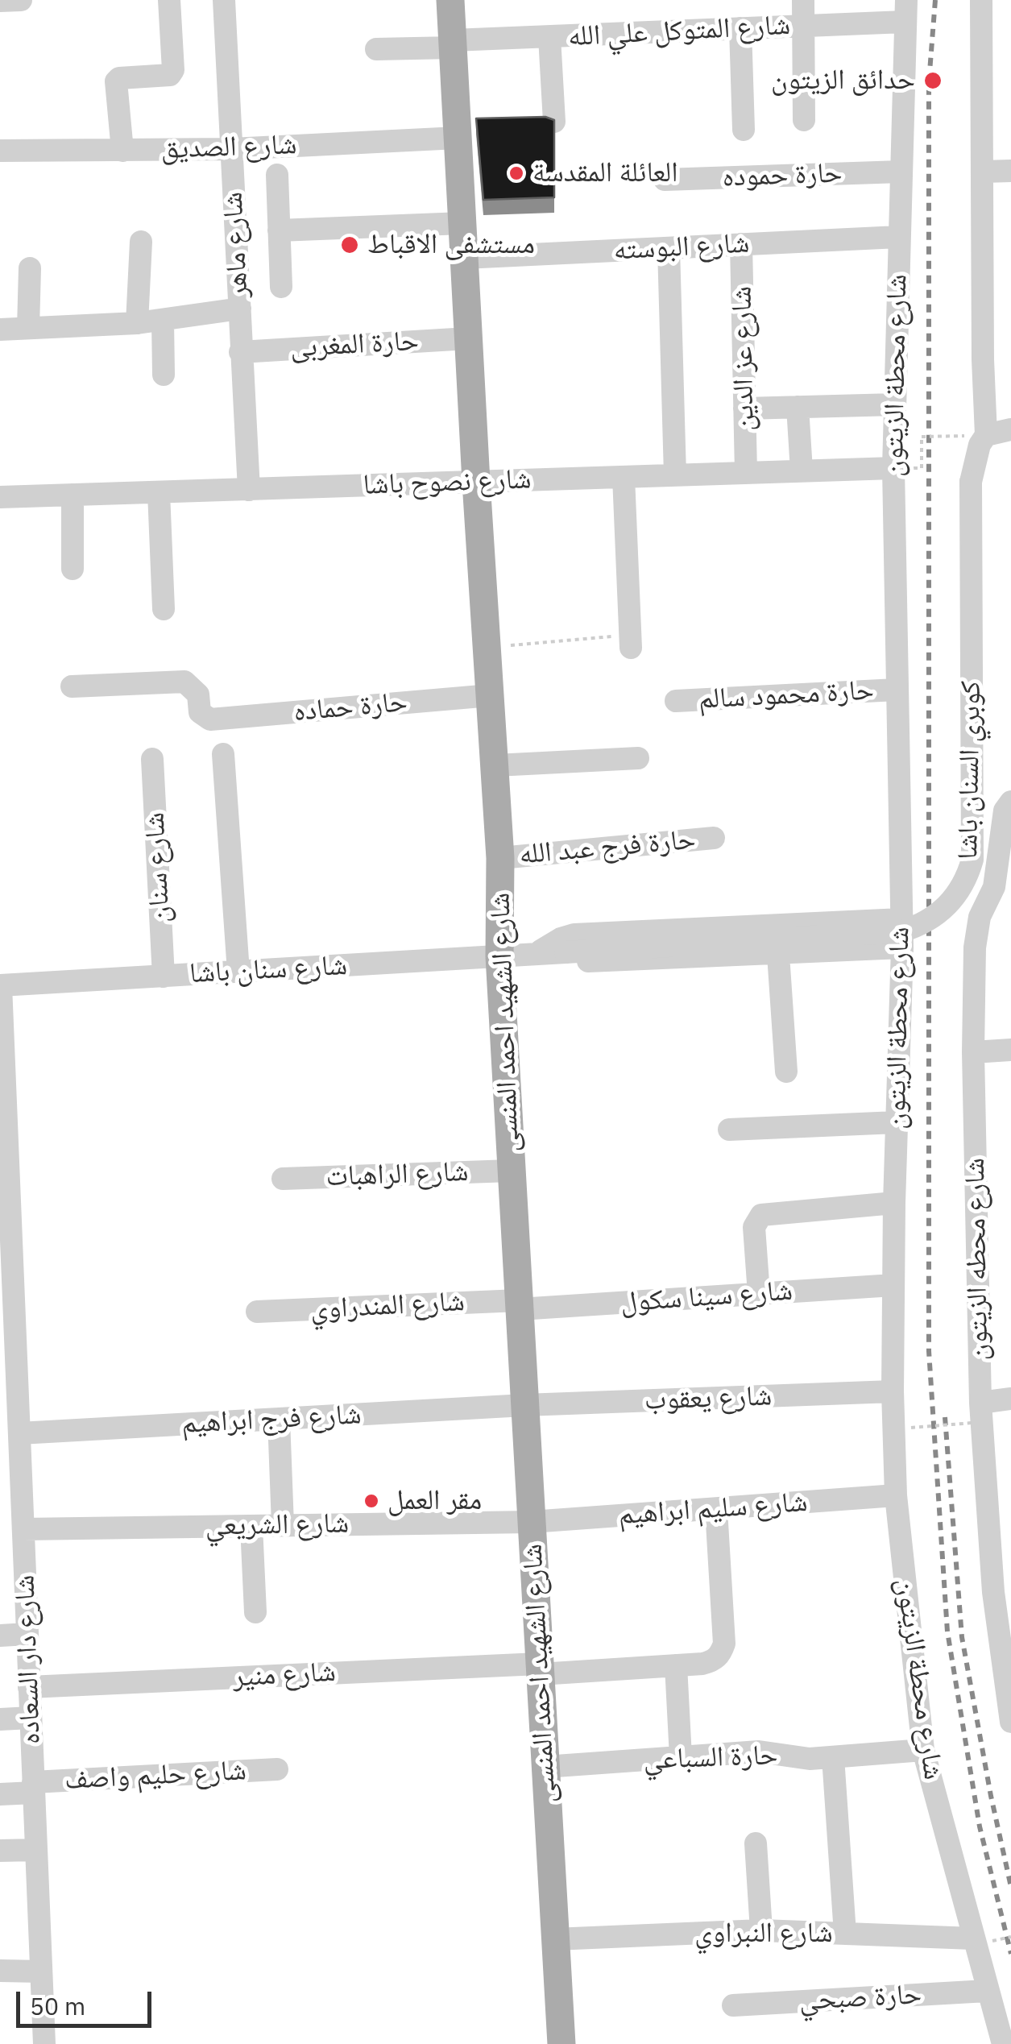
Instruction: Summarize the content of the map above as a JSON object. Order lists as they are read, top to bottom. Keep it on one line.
{"streets":{"main road":["شارع الشهيد احمد المنسى"],"street":["شارع المتوكل علي الله","شارع الصديق","حارة حموده","شارع ماهر","شارع البوسته","حارة المغربى","شارع عز الدين","شارع محطة الزيتون","شارع نصوح باشا","حارة محمود سالم","حارة حماده","كوبري السنان باشا","حارة فرج عبد الله","شارع سنان","شارع سنان باشا","شارع الراهبات","شارع محطه الزيتون","شارع سينا سكول","شارع المندراوي","شارع يعقوب","شارع فرج ابراهيم","شارع سليم ابراهيم","شارع الشريعي","شارع دار السعاده","شارع منير","حارة السباعي","شارع حليم واصف","شارع النبراوي","حارة صبحي"]},"crossings":[["شارع المتوكل علي الله","شارع محطة الزيتون"],["شارع المتوكل علي الله","شارع الشهيد احمد المنسى"],["شارع الصديق","شارع ماهر"],["شارع الصديق","شارع الشهيد احمد المنسى"],["حارة حموده","شارع محطة الزيتون"],["شارع ماهر","حارة المغربى"],["شارع ماهر","شارع نصوح باشا"],["شارع البوسته","شارع عز الدين"],["شارع البوسته","شارع محطة الزيتون"],["شارع البوسته","شارع الشهيد احمد المنسى"],["حارة المغربى","شارع الشهيد احمد المنسى"],["شارع عز الدين","شارع نصوح باشا"],["شارع محطة الزيتون","شارع نصوح باشا"],["شارع محطة الزيتون","حارة محمود سالم"],["شارع محطة الزيتون","شارع سنان باشا"],["شارع محطة الزيتون","شارع سينا سكول"],["شارع محطة الزيتون","شارع يعقوب"],["شارع محطة الزيتون","شارع سليم ابراهيم"],["شارع محطة الزيتون","حارة السباعي"],["شارع محطة الزيتون","شارع النبراوي"],["شارع محطة الزيتون","حارة صبحي"],["شارع نصوح باشا","شارع الشهيد احمد المنسى"],["حارة حماده","شارع الشهيد احمد المنسى"],["كوبري السنان باشا","شارع سنان باشا"],["حارة فرج عبد الله","شارع الشهيد احمد المنسى"],["شارع سنان","شارع سنان باشا"],["شارع سنان باشا","شارع الشهيد احمد المنسى"],["شارع سنان باشا","شارع دار السعاده"],["شارع الشهيد احمد المنسى","شارع الراهبات"],["شارع الشهيد احمد المنسى","شارع سينا سكول"],["شارع الشهيد احمد المنسى","شارع المندراوي"],["شارع الشهيد احمد المنسى","شارع يعقوب"],["شارع الشهيد احمد المنسى","شارع فرج ابراهيم"],["شارع الشهيد احمد المنسى","شارع سليم ابراهيم"],["شارع الشهيد احمد المنسى","شارع الشريعي"],["شارع الشهيد احمد المنسى","شارع منير"],["شارع الشهيد احمد المنسى","حارة السباعي"],["شارع الشهيد احمد المنسى","شارع النبراوي"],["شارع سينا سكول","شارع المندراوي"],["شارع يعقوب","شارع فرج ابراهيم"],["شارع فرج ابراهيم","شارع دار السعاده"],["شارع سليم ابراهيم","شارع الشريعي"],["شارع سليم ابراهيم","شارع منير"],["شارع الشريعي","شارع دار السعاده"],["شارع دار السعاده","شارع منير"],["شارع دار السعاده","شارع حليم واصف"]],"places":["حدائق الزيتون","العائلة المقدسة","مستشفى الاقباط","مقر العمل"],"scale_bar":"50 m"}
